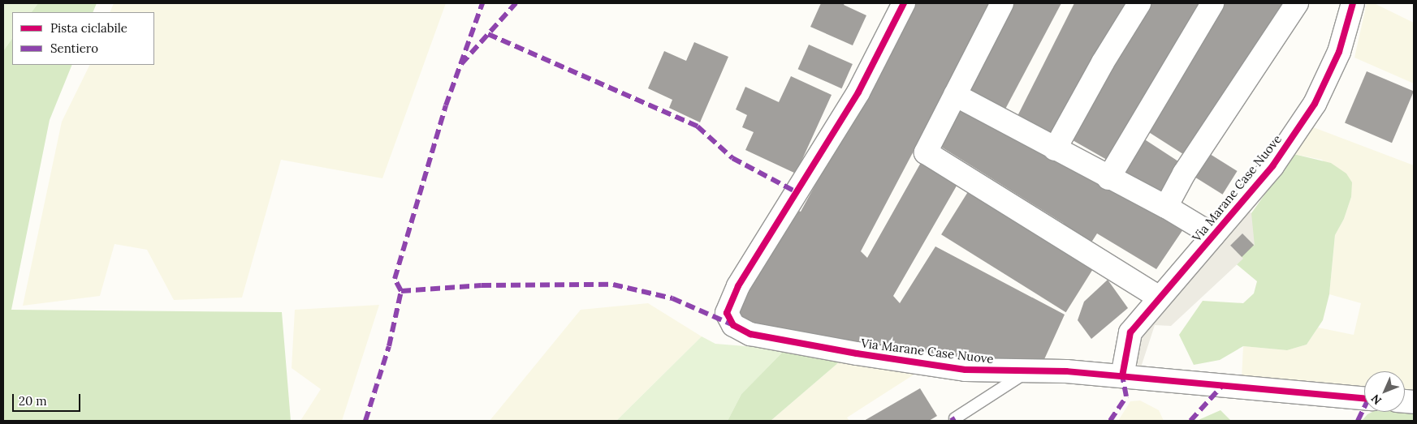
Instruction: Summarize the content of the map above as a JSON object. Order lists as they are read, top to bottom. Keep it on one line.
{"streets":{"street":["Via Marane Case Nuove"]},"legend":["Pista ciclabile","Sentiero"],"scale_bar":"20 m","north":"bottom left"}
